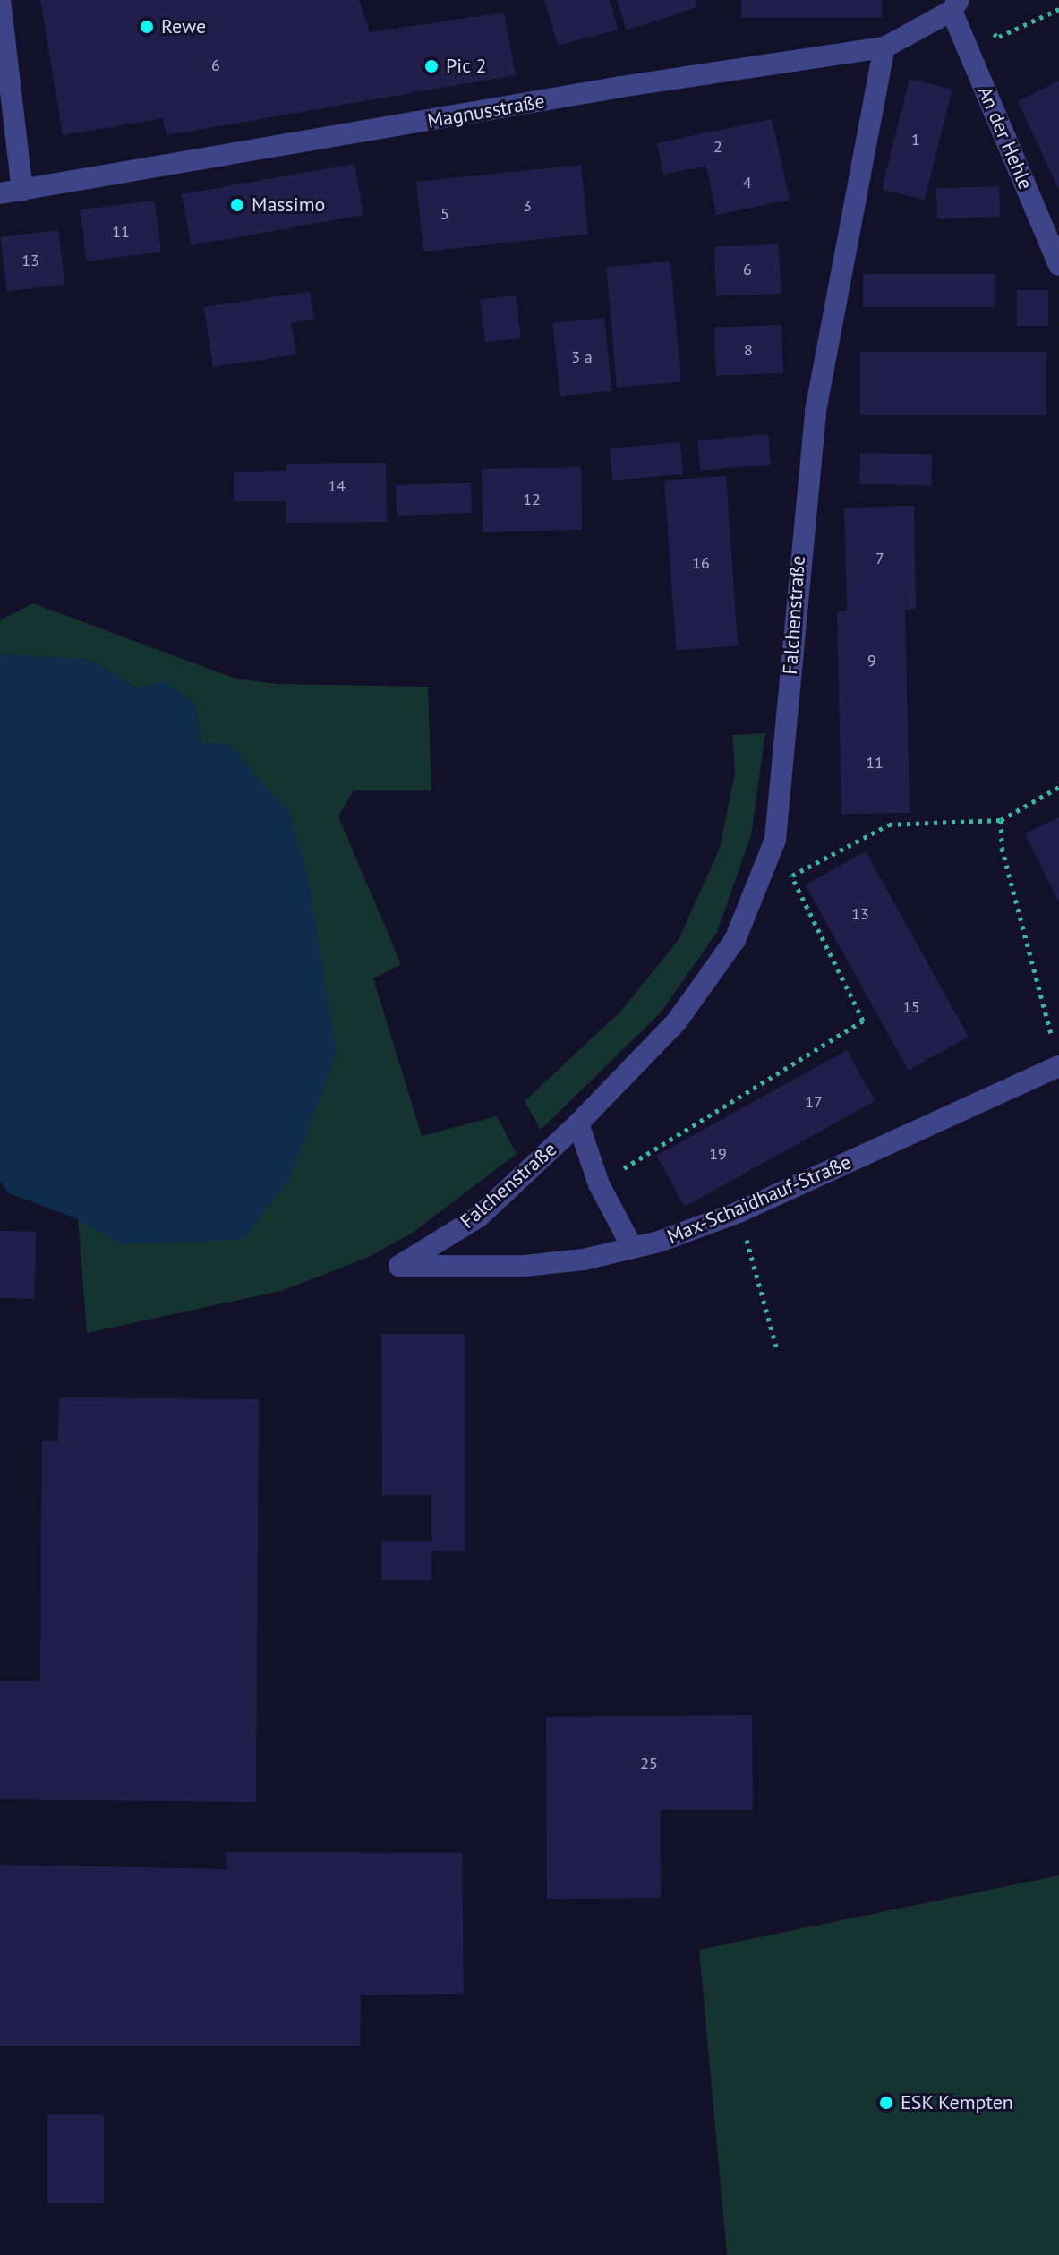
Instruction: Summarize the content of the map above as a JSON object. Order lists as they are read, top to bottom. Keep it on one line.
{"streets":{"street":["Magnusstraße","An der Hehle","Falchenstraße","Max-Schaidhauf-Straße"]},"crossings":[["Magnusstraße","An der Hehle"],["Magnusstraße","Falchenstraße"],["Falchenstraße","Max-Schaidhauf-Straße"]],"places":["Rewe","Pic 2","Massimo","ESK Kempten"],"house_numbers":["6","1","2","4","3","5","11","13","6","8","3 a","14","12","7","16","9","11","13","15","17","19","25"]}
